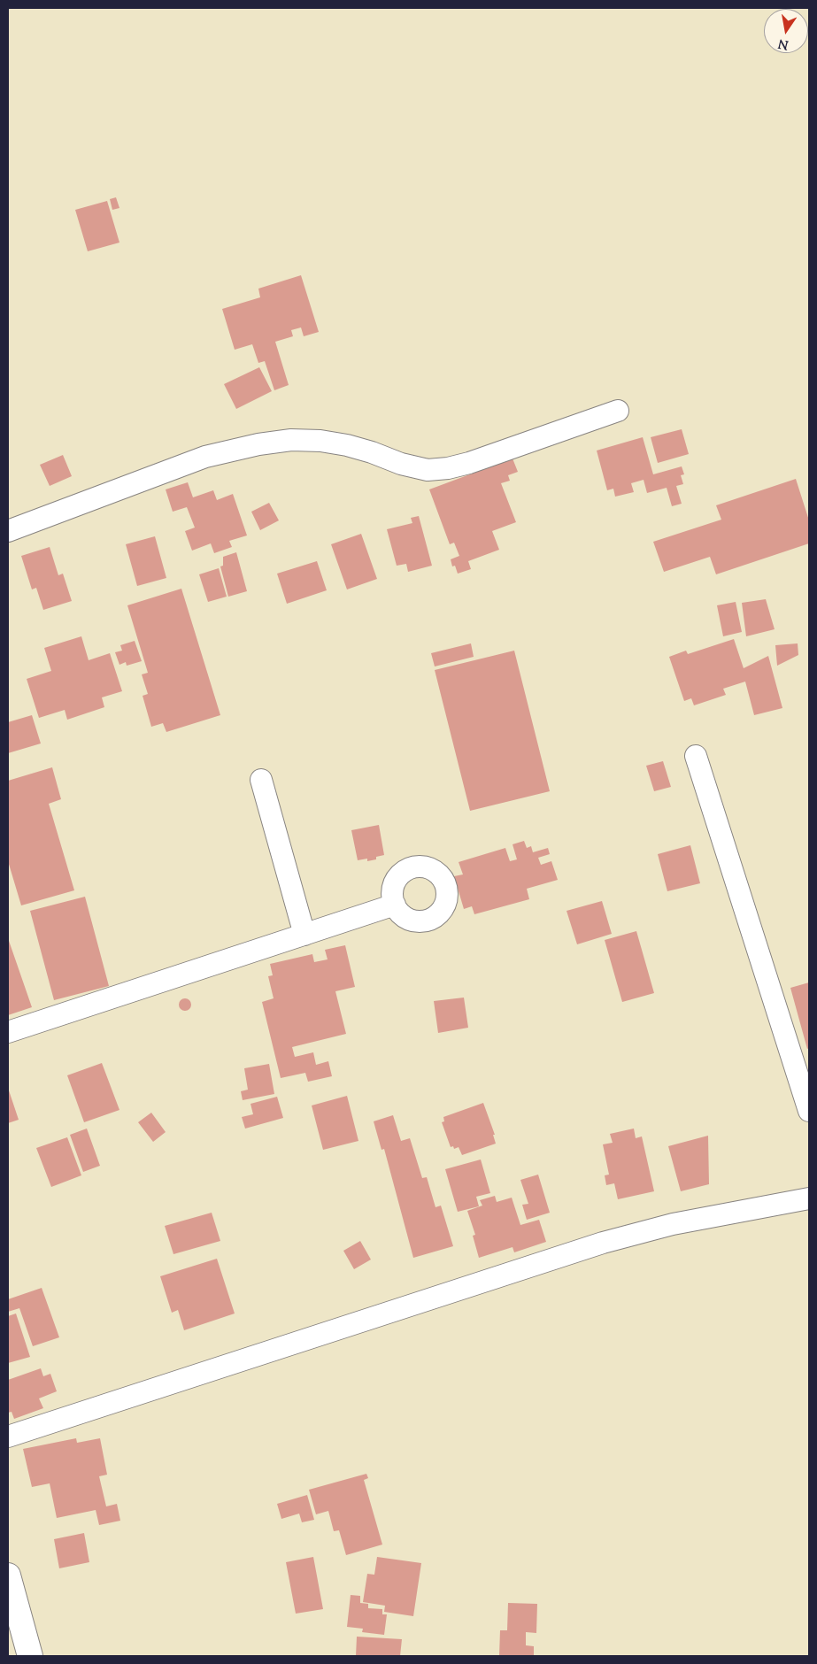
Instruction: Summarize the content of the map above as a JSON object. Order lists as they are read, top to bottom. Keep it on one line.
{"north":"bottom"}
